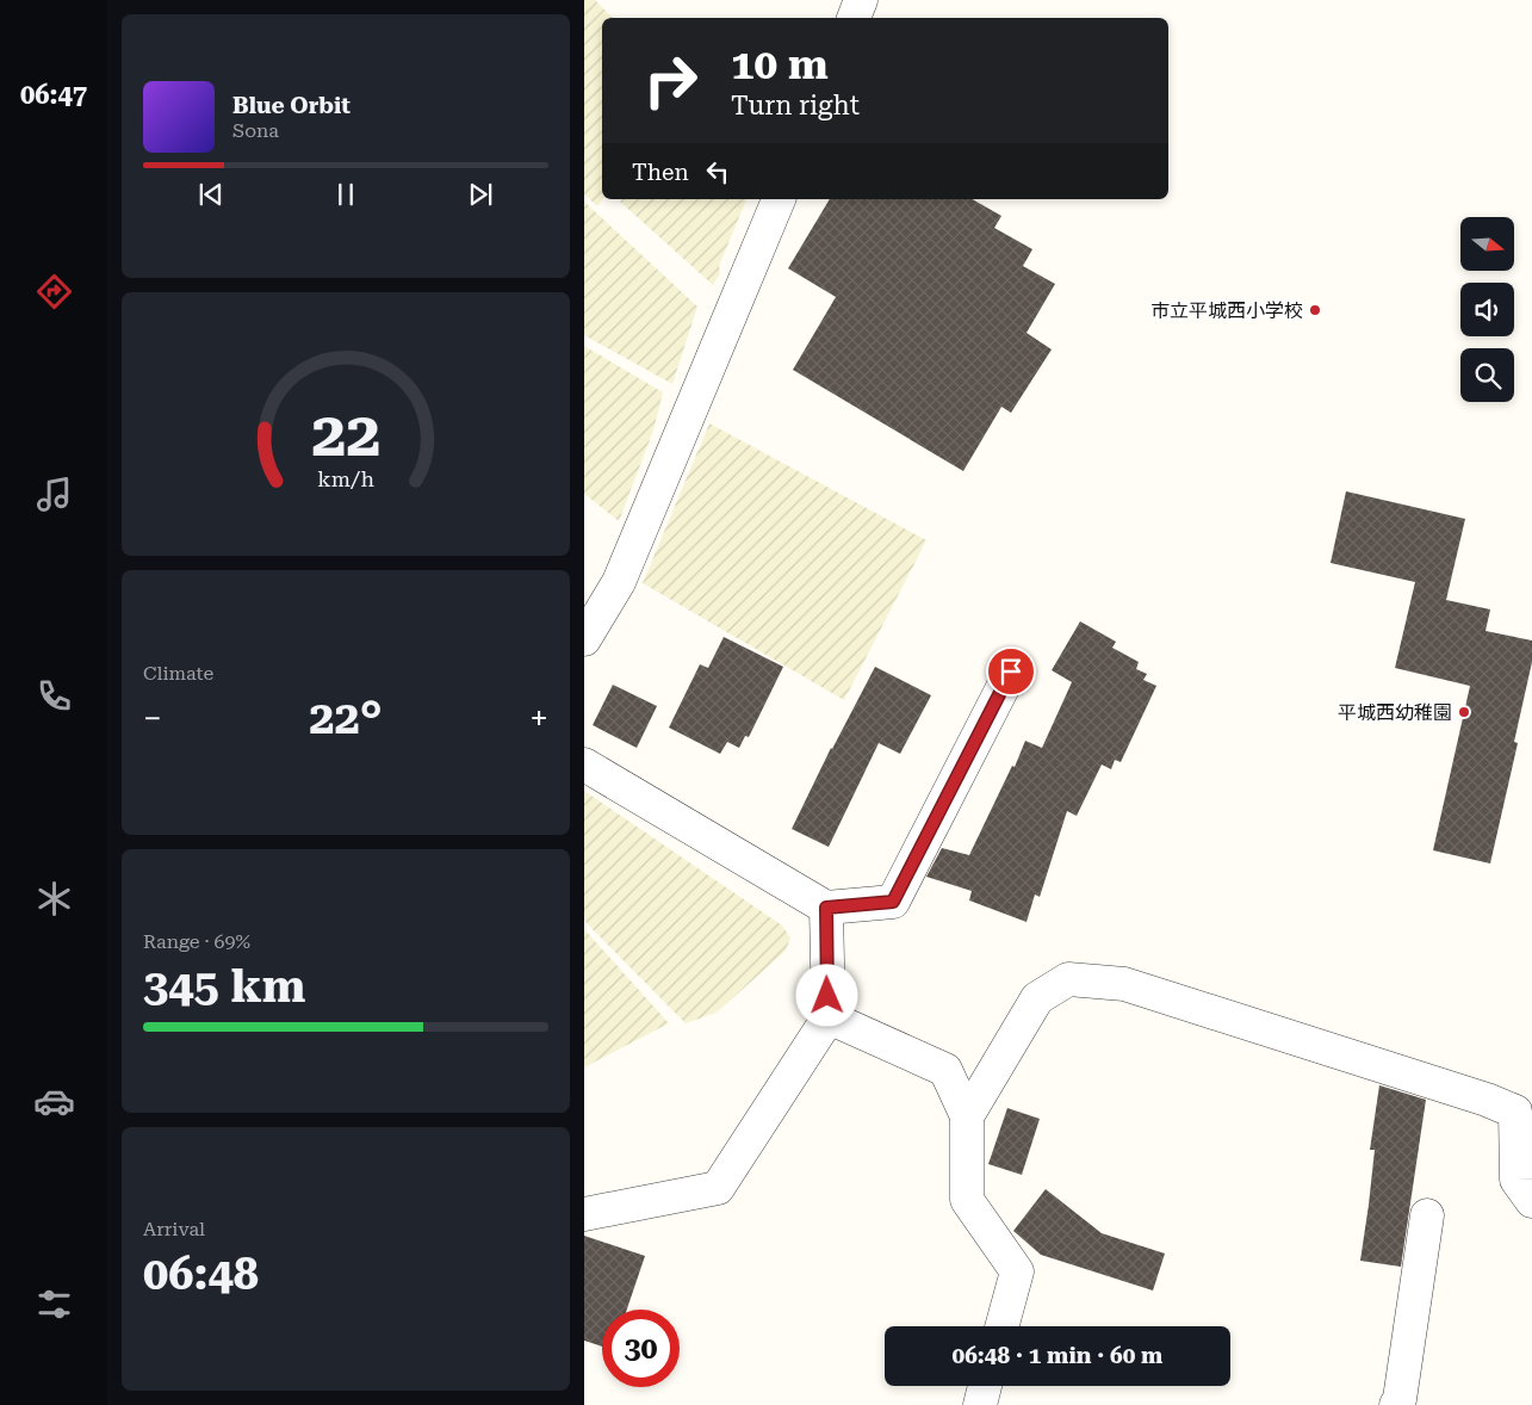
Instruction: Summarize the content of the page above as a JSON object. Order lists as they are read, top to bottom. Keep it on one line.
{"places":["市立平城西小学校","平城西幼稚園"],"north":"right","page":{"tabs":"06:47","turn":["10 m","Turn right"],"song":["Blue Orbit","Sona"],"then":"Then","tile":["Climate",["Range · 69%","345 km"],["Arrival","06:48"]],"heat":["−","22°","+"],"limit":"30","trip":"06:48 · 1 min · 60 m","gauge":["22","km/h"]}}
